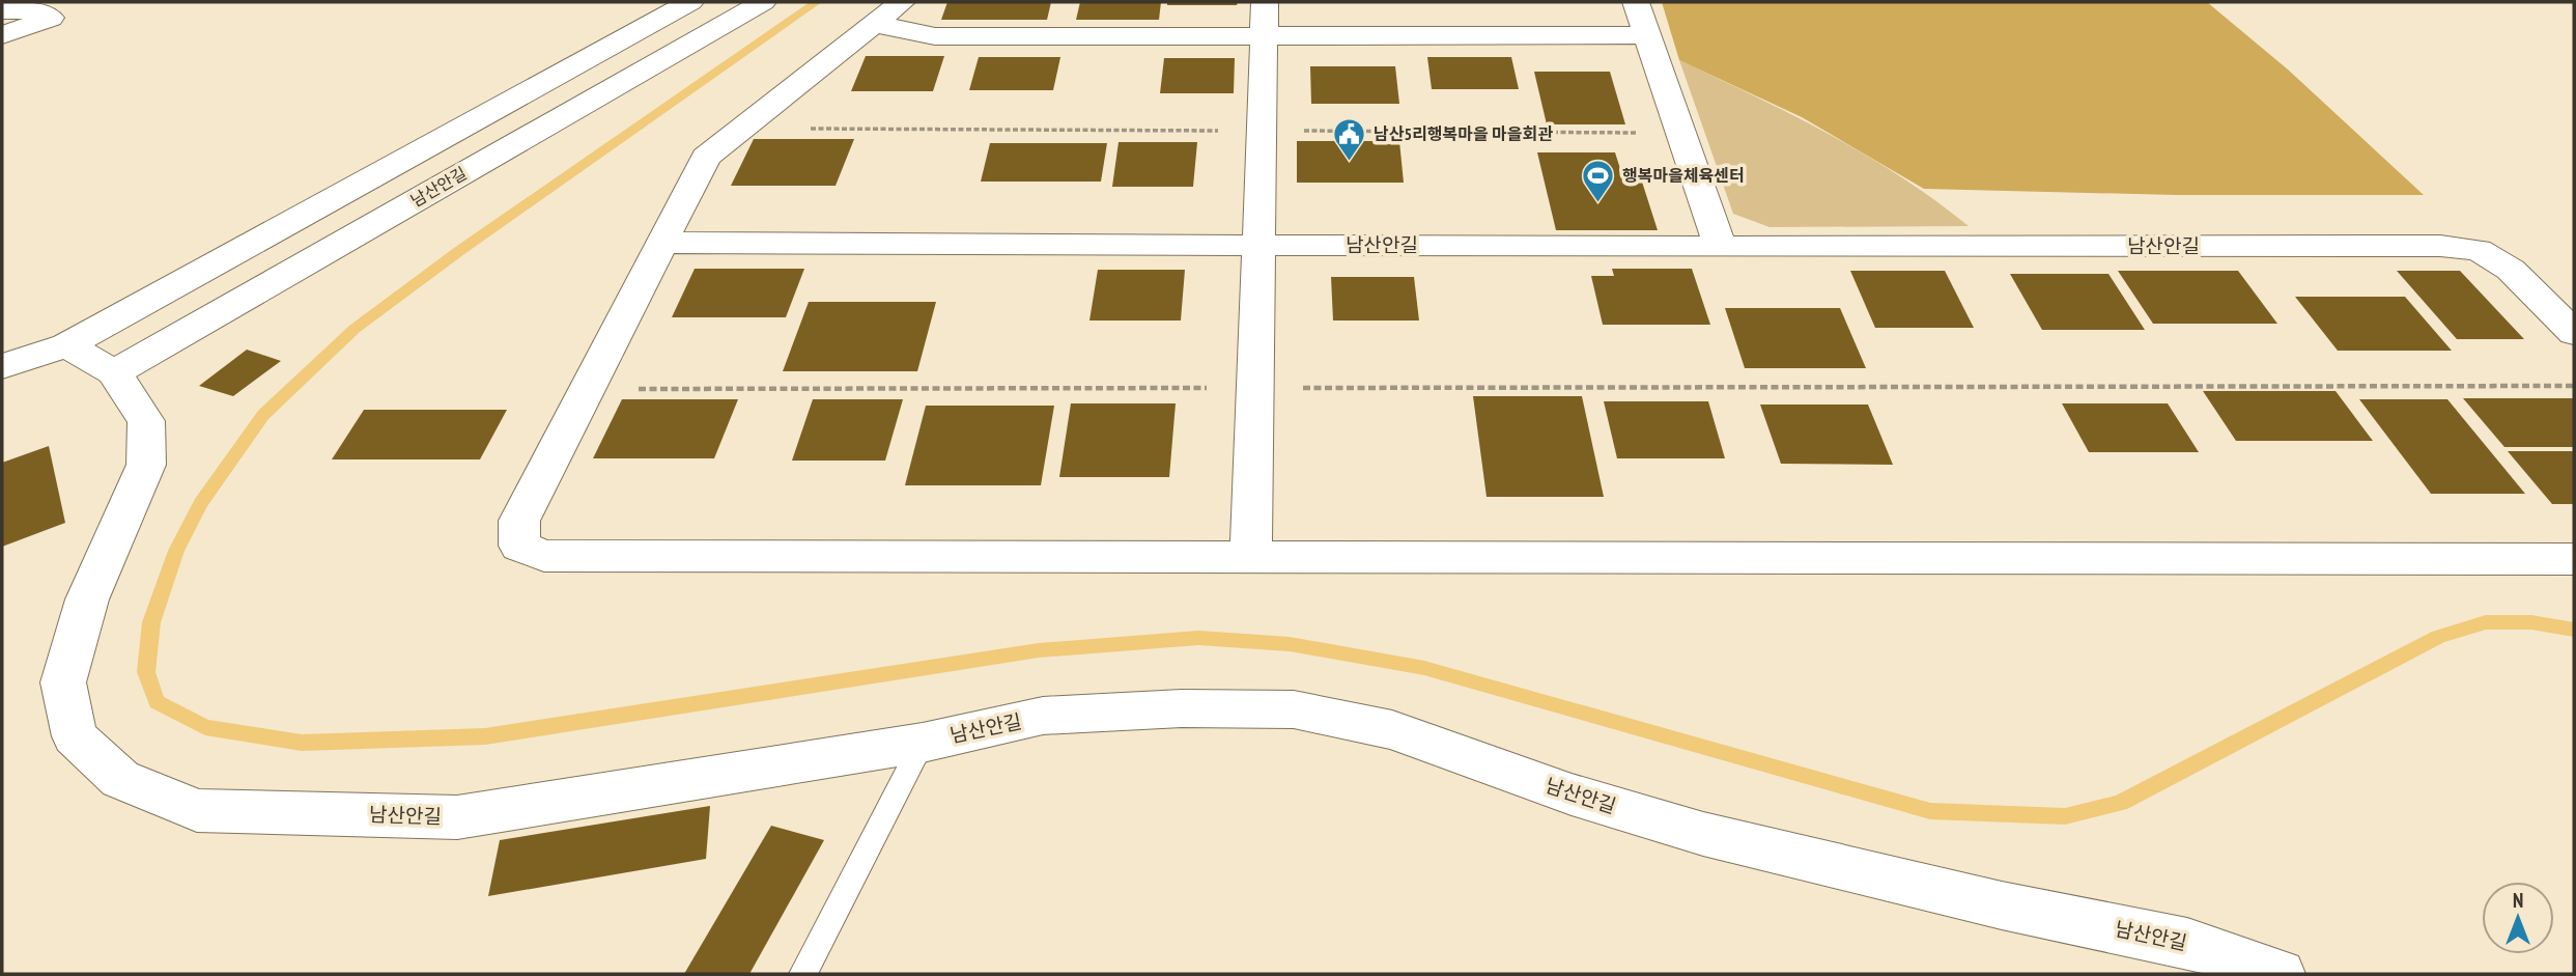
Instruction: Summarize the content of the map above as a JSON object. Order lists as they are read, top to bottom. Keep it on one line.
{"streets":{"street":["남산안길"]},"places":{"public building":["남산5리행복마을 마을회관"],"sports":["행복마을체육센터"]},"north":"top"}
